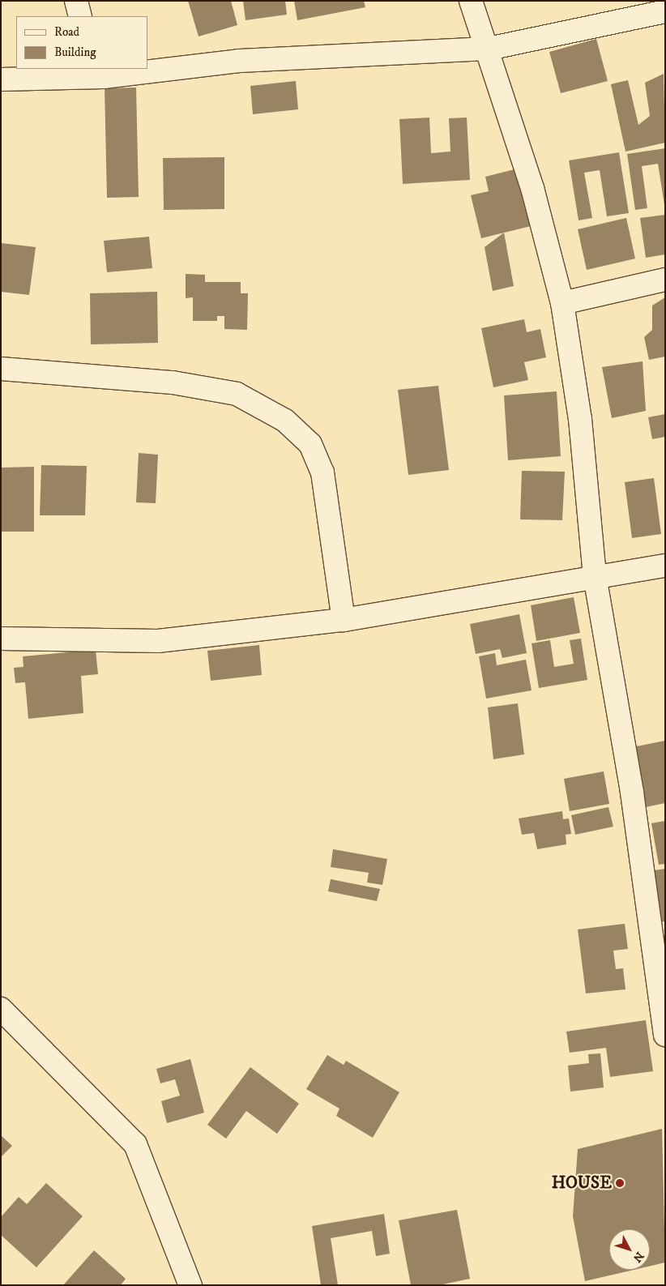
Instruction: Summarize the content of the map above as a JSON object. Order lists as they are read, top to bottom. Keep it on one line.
{"places":["HOUSE"],"legend":["Road","Building"],"north":"bottom right"}
